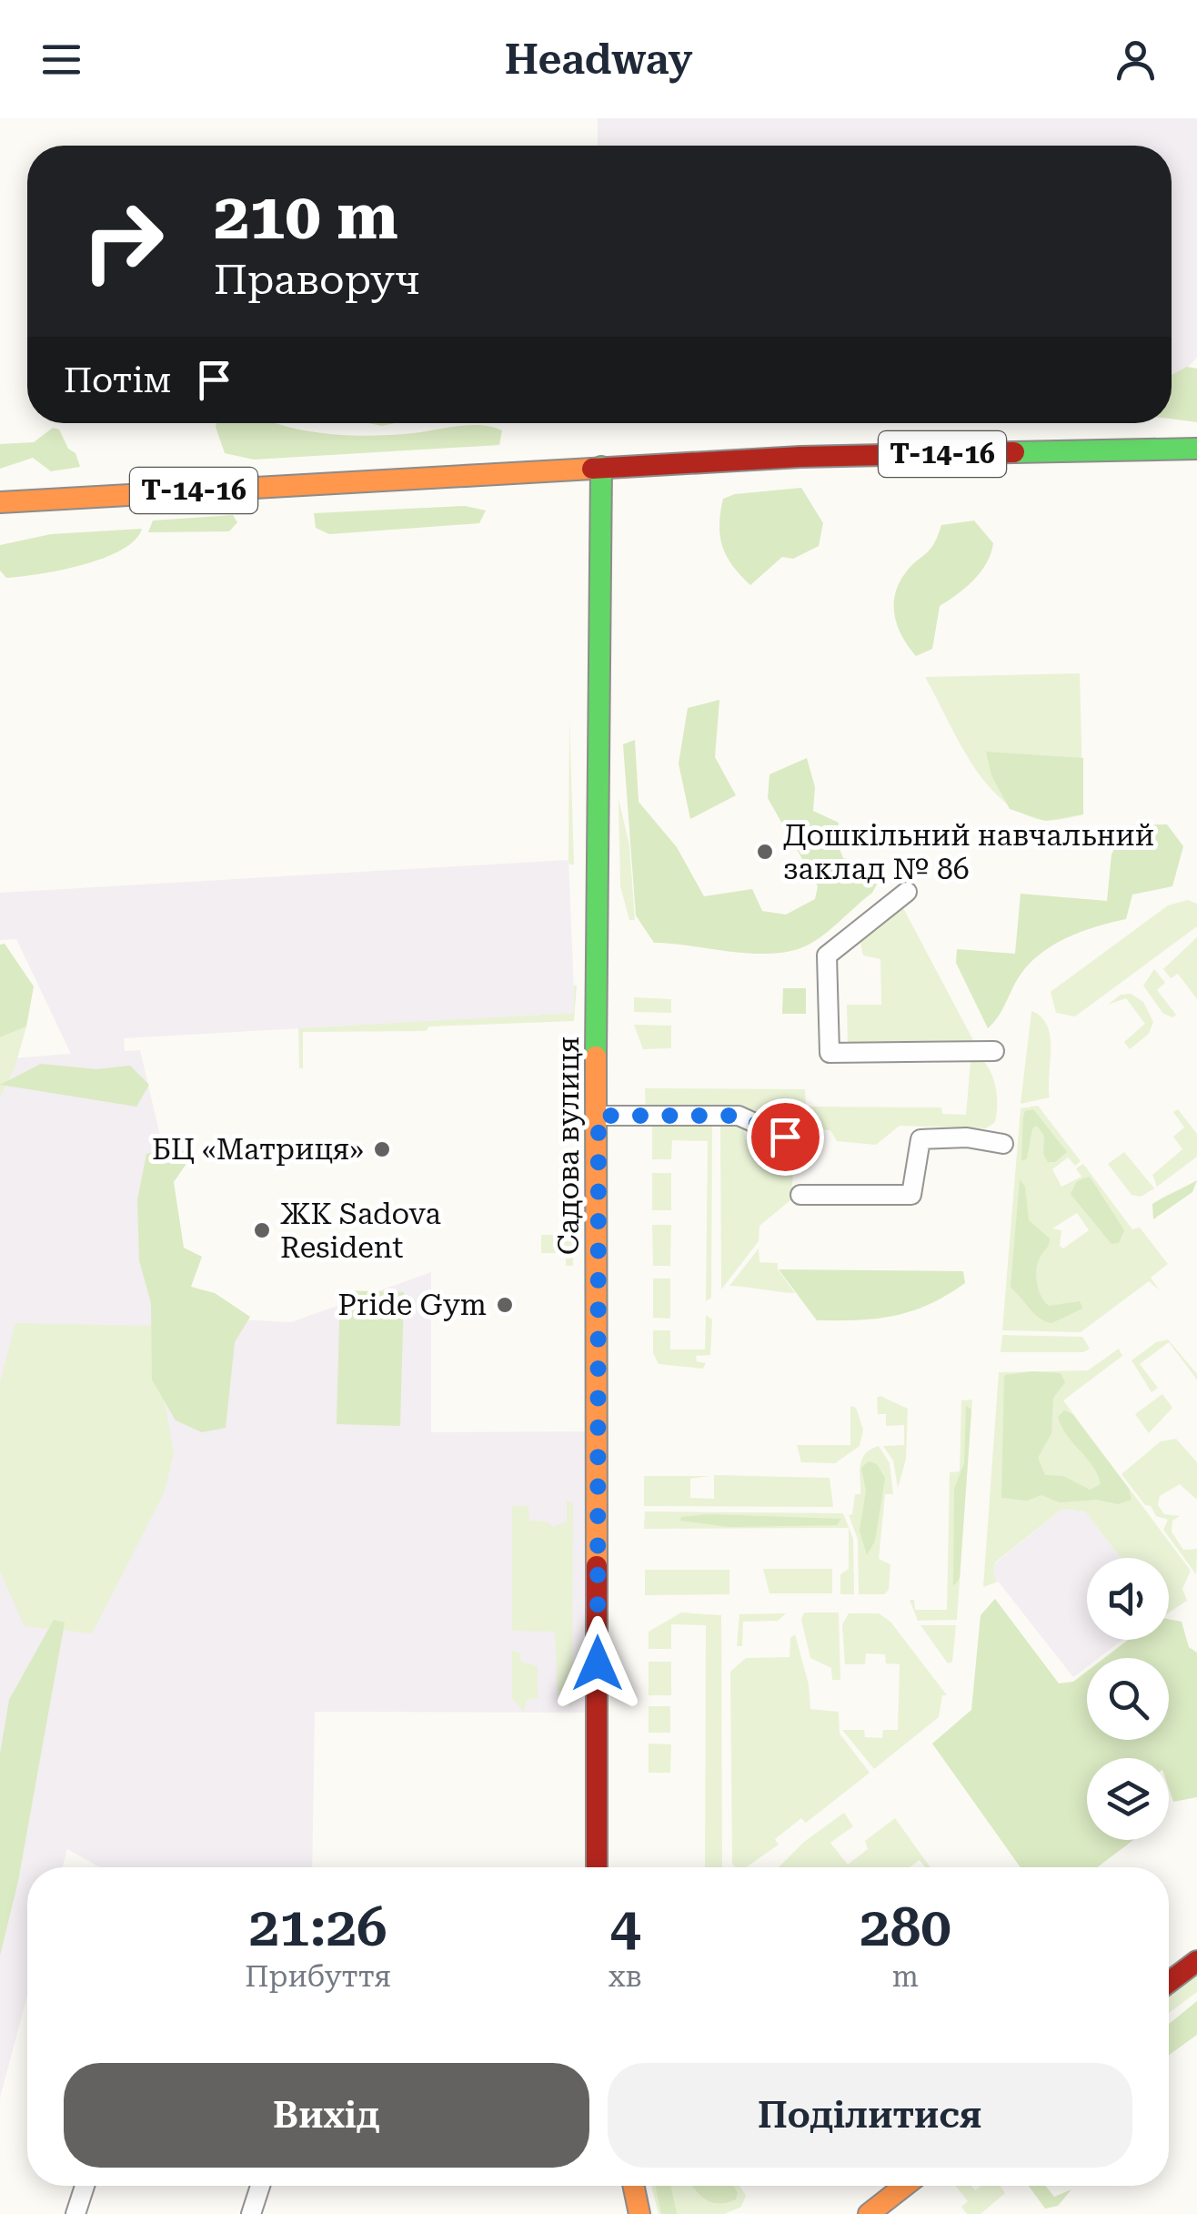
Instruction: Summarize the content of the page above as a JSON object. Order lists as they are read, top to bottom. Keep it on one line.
{"streets":{"street":["Т-14-16","Садова вулиця"]},"crossings":[["Т-14-16","Садова вулиця"]],"places":["Дошкільний навчальний заклад № 86","БЦ «Матриця»","ЖК Sadova Resident","Pride Gym"],"page":{"header":"Headway","turn":["210 m","Праворуч"],"then":"Потім","eta":["21:26","Прибуття","4","хв","280","m"],"buttons":["Вихід","Поділитися"]}}
